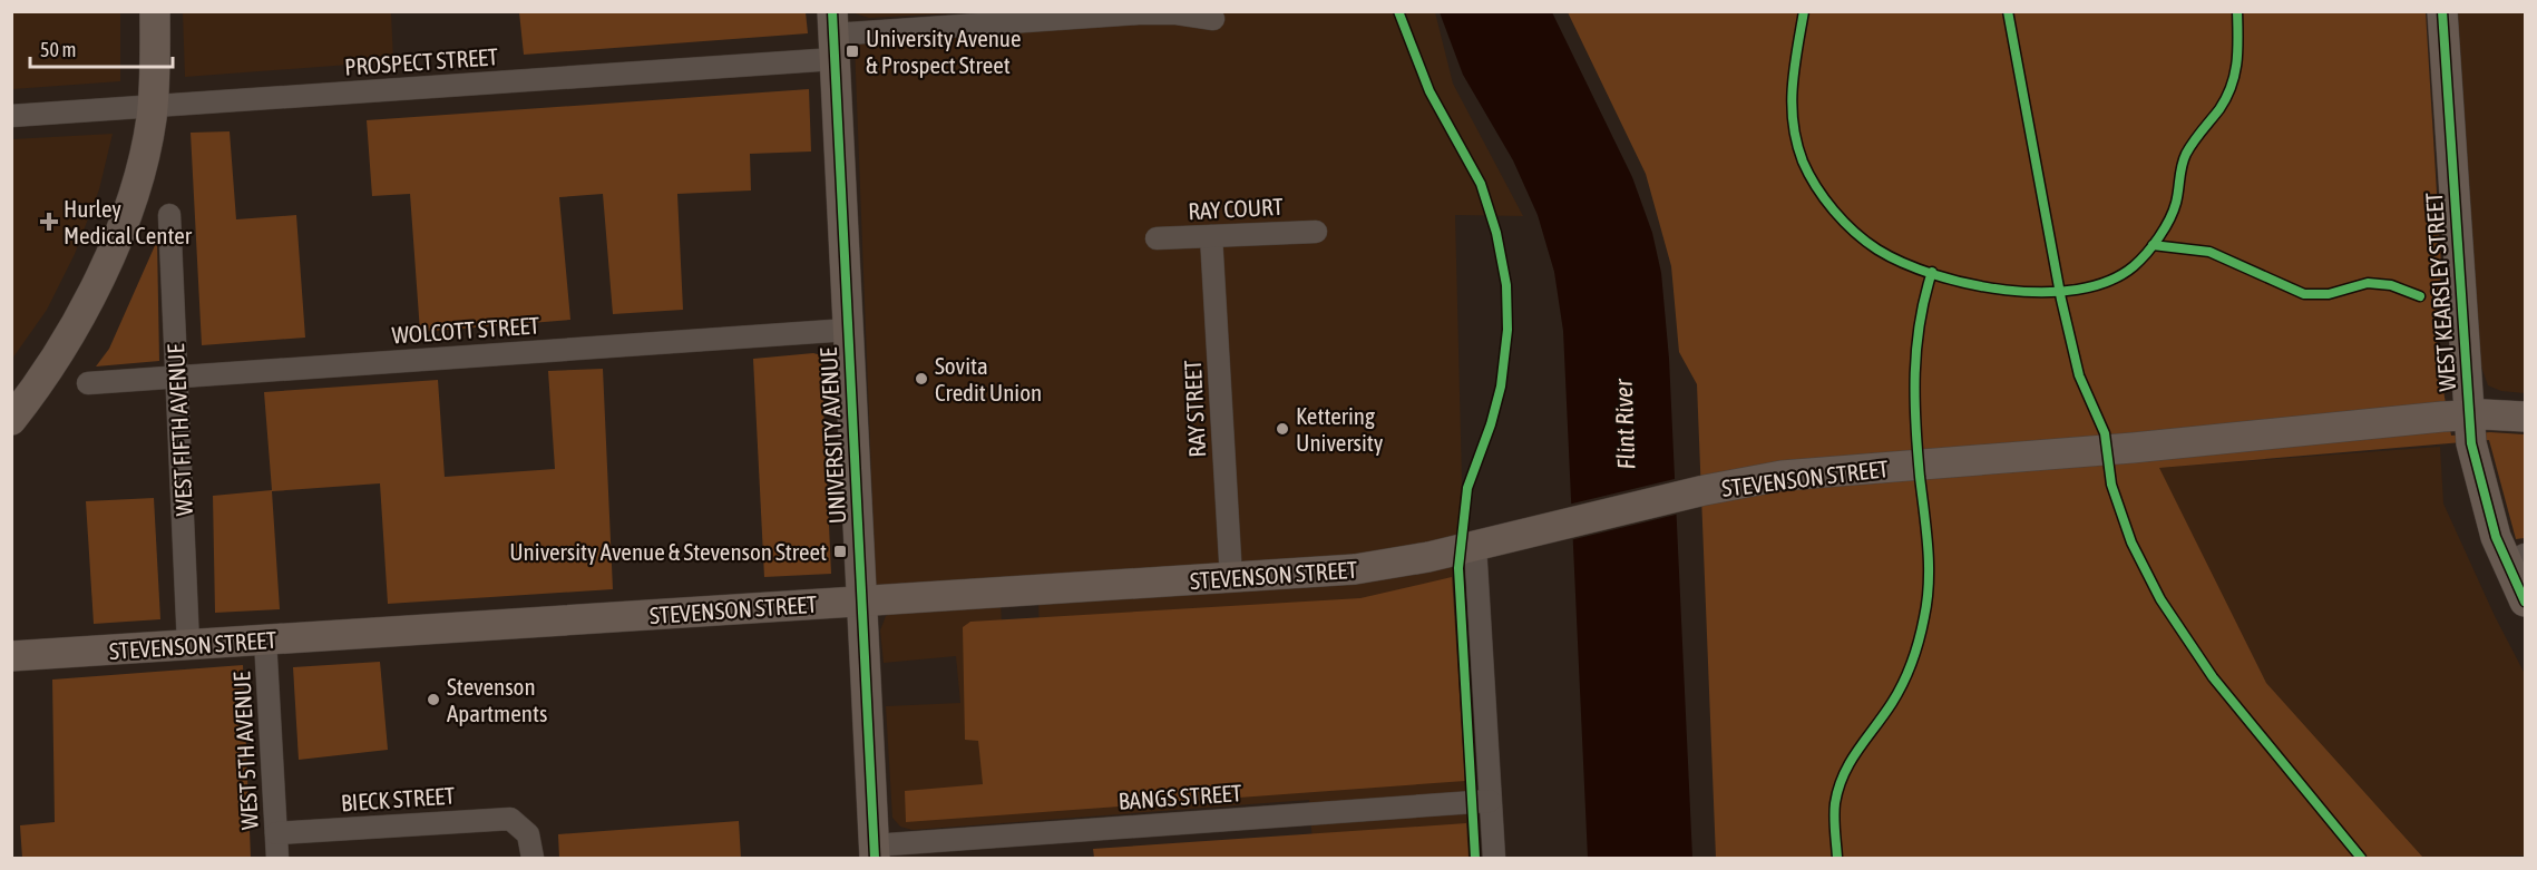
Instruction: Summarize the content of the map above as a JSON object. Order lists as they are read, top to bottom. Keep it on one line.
{"streets":{"street":["PROSPECT STREET","RAY COURT","WEST KEARSLEY STREET","WOLCOTT STREET","RAY STREET","WEST FIFTH AVENUE","UNIVERSITY AVENUE","STEVENSON STREET","WEST 5TH AVENUE","BANGS STREET","BIECK STREET"]},"crossings":[["PROSPECT STREET","UNIVERSITY AVENUE"],["RAY COURT","RAY STREET"],["WEST KEARSLEY STREET","STEVENSON STREET"],["WOLCOTT STREET","WEST FIFTH AVENUE"],["WOLCOTT STREET","UNIVERSITY AVENUE"],["RAY STREET","STEVENSON STREET"],["WEST FIFTH AVENUE","STEVENSON STREET"],["UNIVERSITY AVENUE","STEVENSON STREET"],["UNIVERSITY AVENUE","BANGS STREET"],["STEVENSON STREET","WEST 5TH AVENUE"],["WEST 5TH AVENUE","BIECK STREET"]],"water":["Flint River"],"places":{"transit":["University Avenue & Prospect Street","University Avenue & Stevenson Street"],"health":["Hurley Medical Center"],"other":["Sovita Credit Union","Kettering University","Stevenson Apartments"]},"scale_bar":"50 m"}
